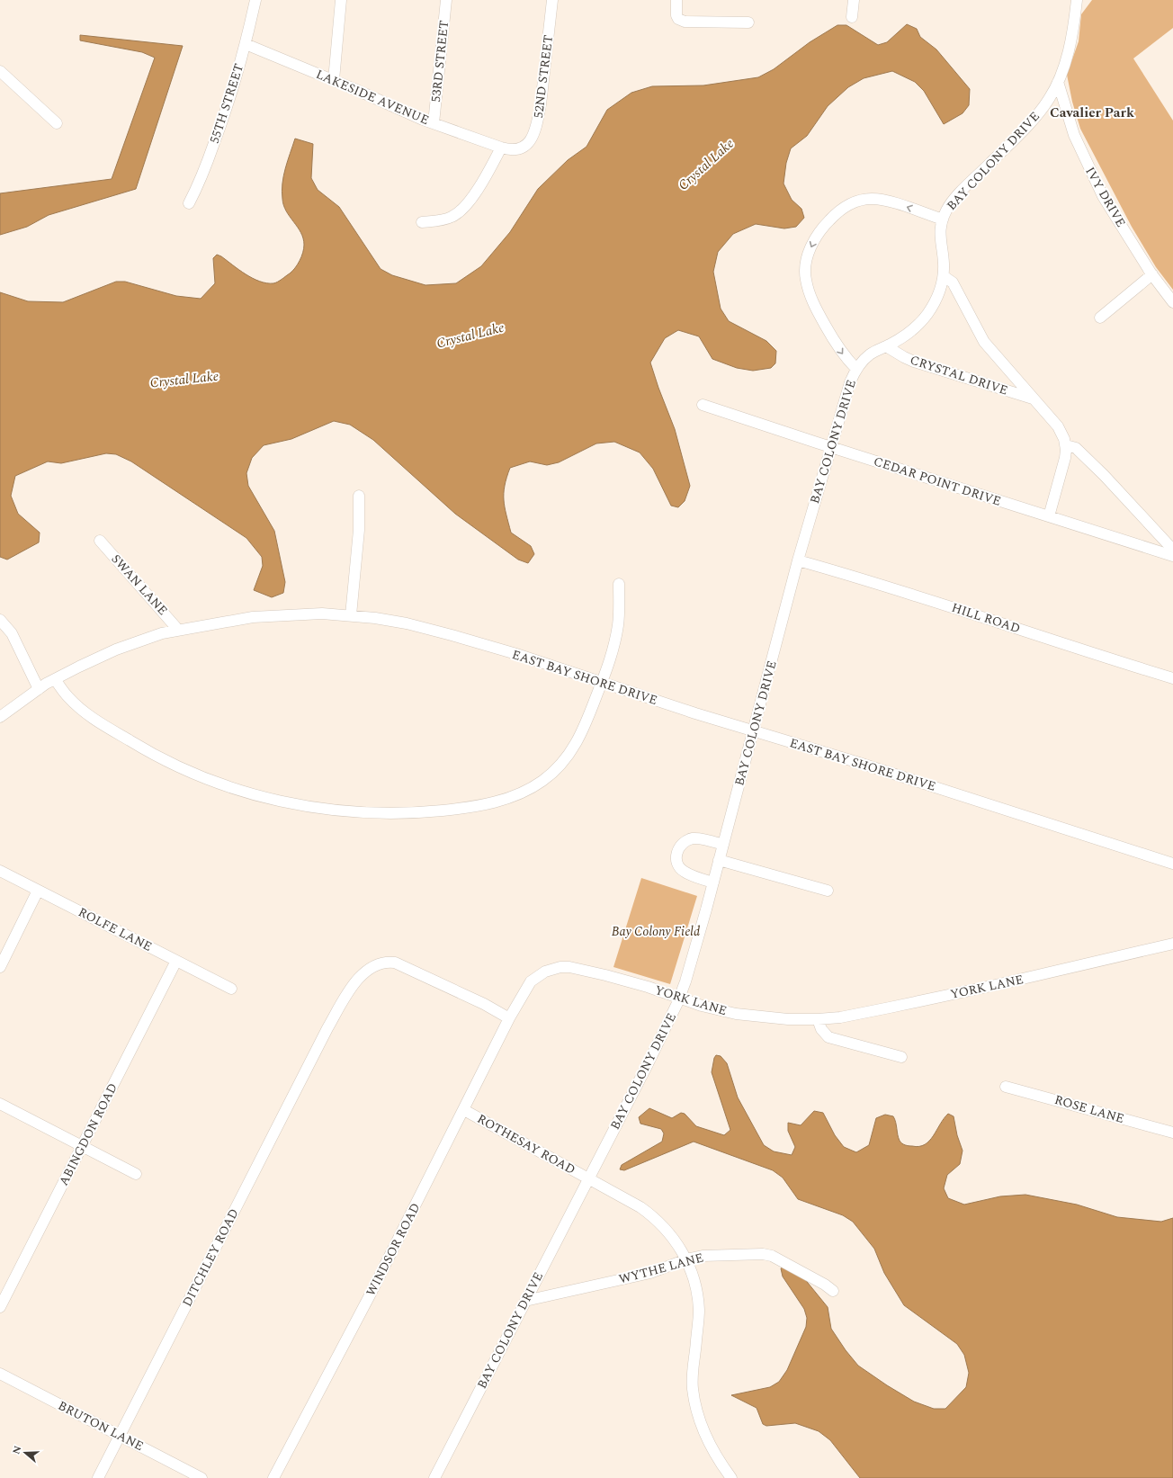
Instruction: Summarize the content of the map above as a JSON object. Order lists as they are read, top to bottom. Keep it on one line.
{"streets":{"street":["53RD STREET","52ND STREET","LAKESIDE AVENUE","55TH STREET","BAY COLONY DRIVE","IVY DRIVE","CRYSTAL DRIVE","CEDAR POINT DRIVE","SWAN LANE","HILL ROAD","EAST BAY SHORE DRIVE","ROLFE LANE","YORK LANE","ROSE LANE","ABINGDON ROAD","ROTHESAY ROAD","WINDSOR ROAD","DITCHLEY ROAD","WYTHE LANE","BRUTON LANE"]},"crossings":[["53RD STREET","LAKESIDE AVENUE"],["52ND STREET","LAKESIDE AVENUE"],["LAKESIDE AVENUE","55TH STREET"],["BAY COLONY DRIVE","IVY DRIVE"],["BAY COLONY DRIVE","CRYSTAL DRIVE"],["BAY COLONY DRIVE","CEDAR POINT DRIVE"],["BAY COLONY DRIVE","HILL ROAD"],["BAY COLONY DRIVE","EAST BAY SHORE DRIVE"],["BAY COLONY DRIVE","YORK LANE"],["BAY COLONY DRIVE","ROTHESAY ROAD"],["BAY COLONY DRIVE","WYTHE LANE"],["SWAN LANE","EAST BAY SHORE DRIVE"],["ROLFE LANE","ABINGDON ROAD"],["YORK LANE","WINDSOR ROAD"],["YORK LANE","DITCHLEY ROAD"],["ROTHESAY ROAD","WINDSOR ROAD"],["ROTHESAY ROAD","WYTHE LANE"],["WINDSOR ROAD","DITCHLEY ROAD"],["DITCHLEY ROAD","BRUTON LANE"]],"districts":["Cavalier Park"],"water":["Crystal Lake"],"parks":["Bay Colony Field"],"north":"left"}
